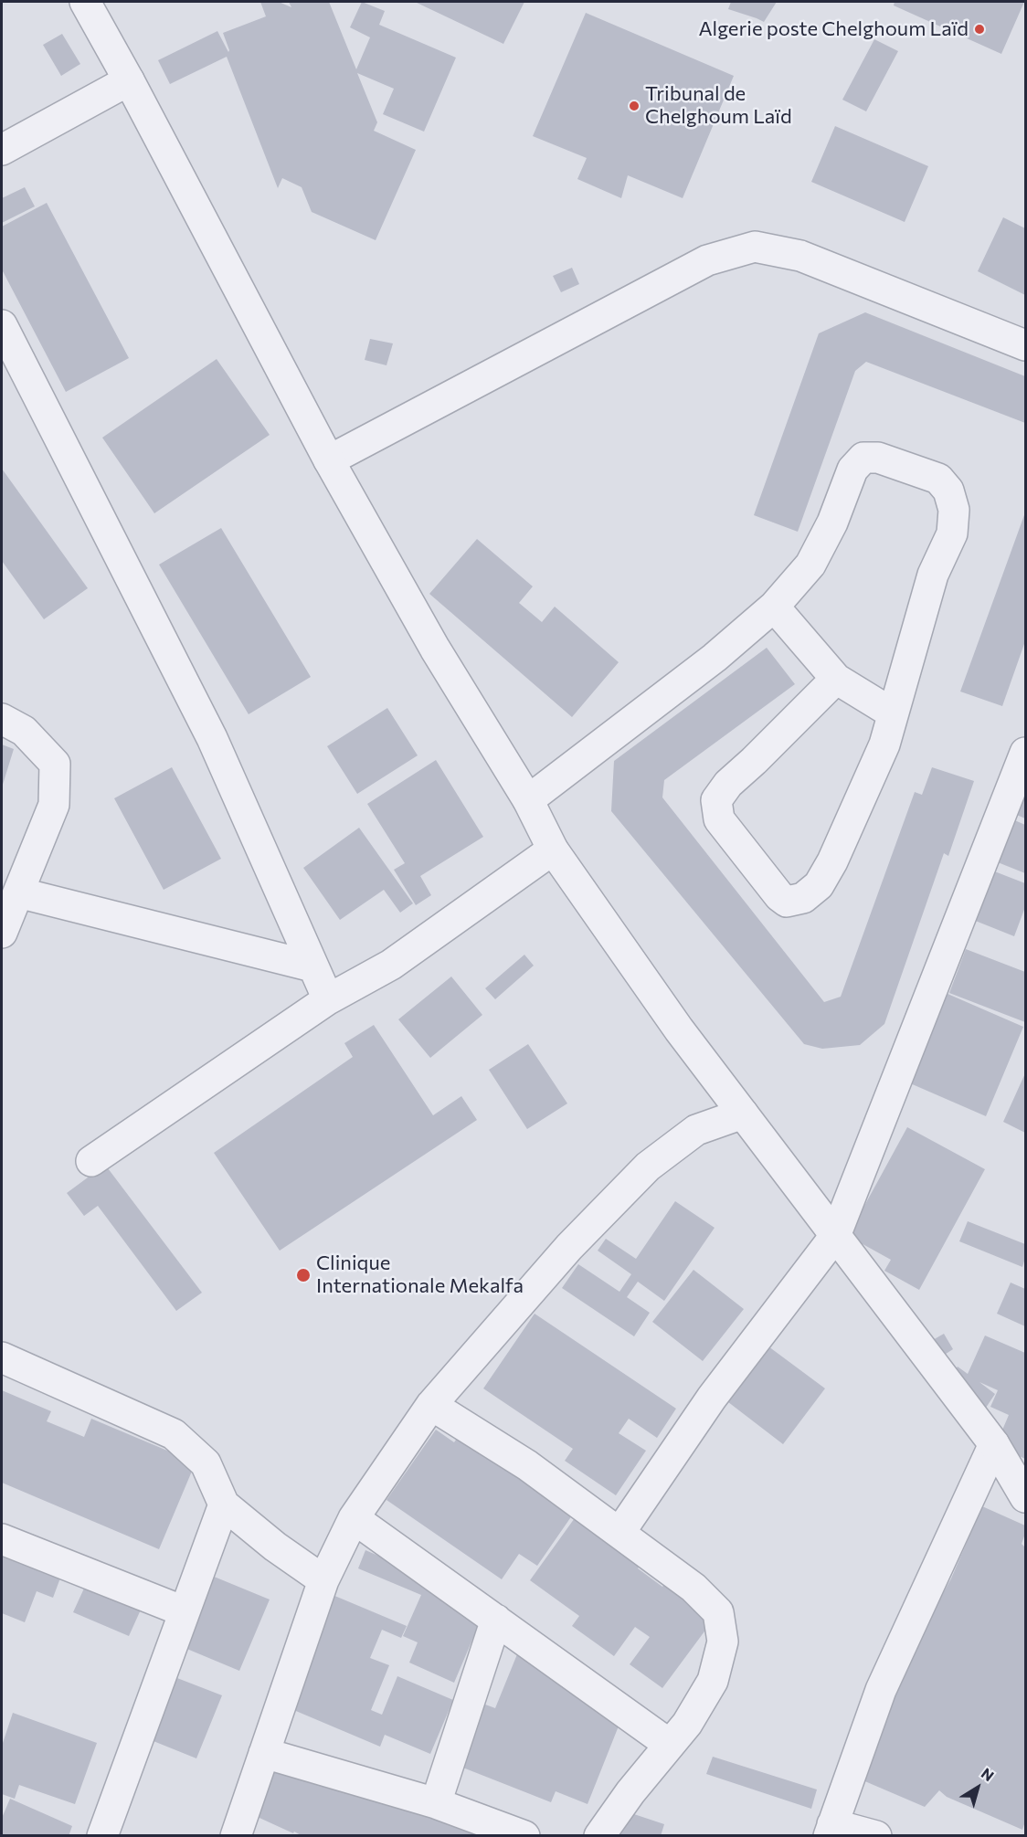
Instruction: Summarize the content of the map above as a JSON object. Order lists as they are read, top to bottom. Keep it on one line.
{"places":["Algerie poste Chelghoum Laïd","Tribunal de Chelghoum Laïd","Clinique Internationale Mekalfa"],"north":"top right"}
